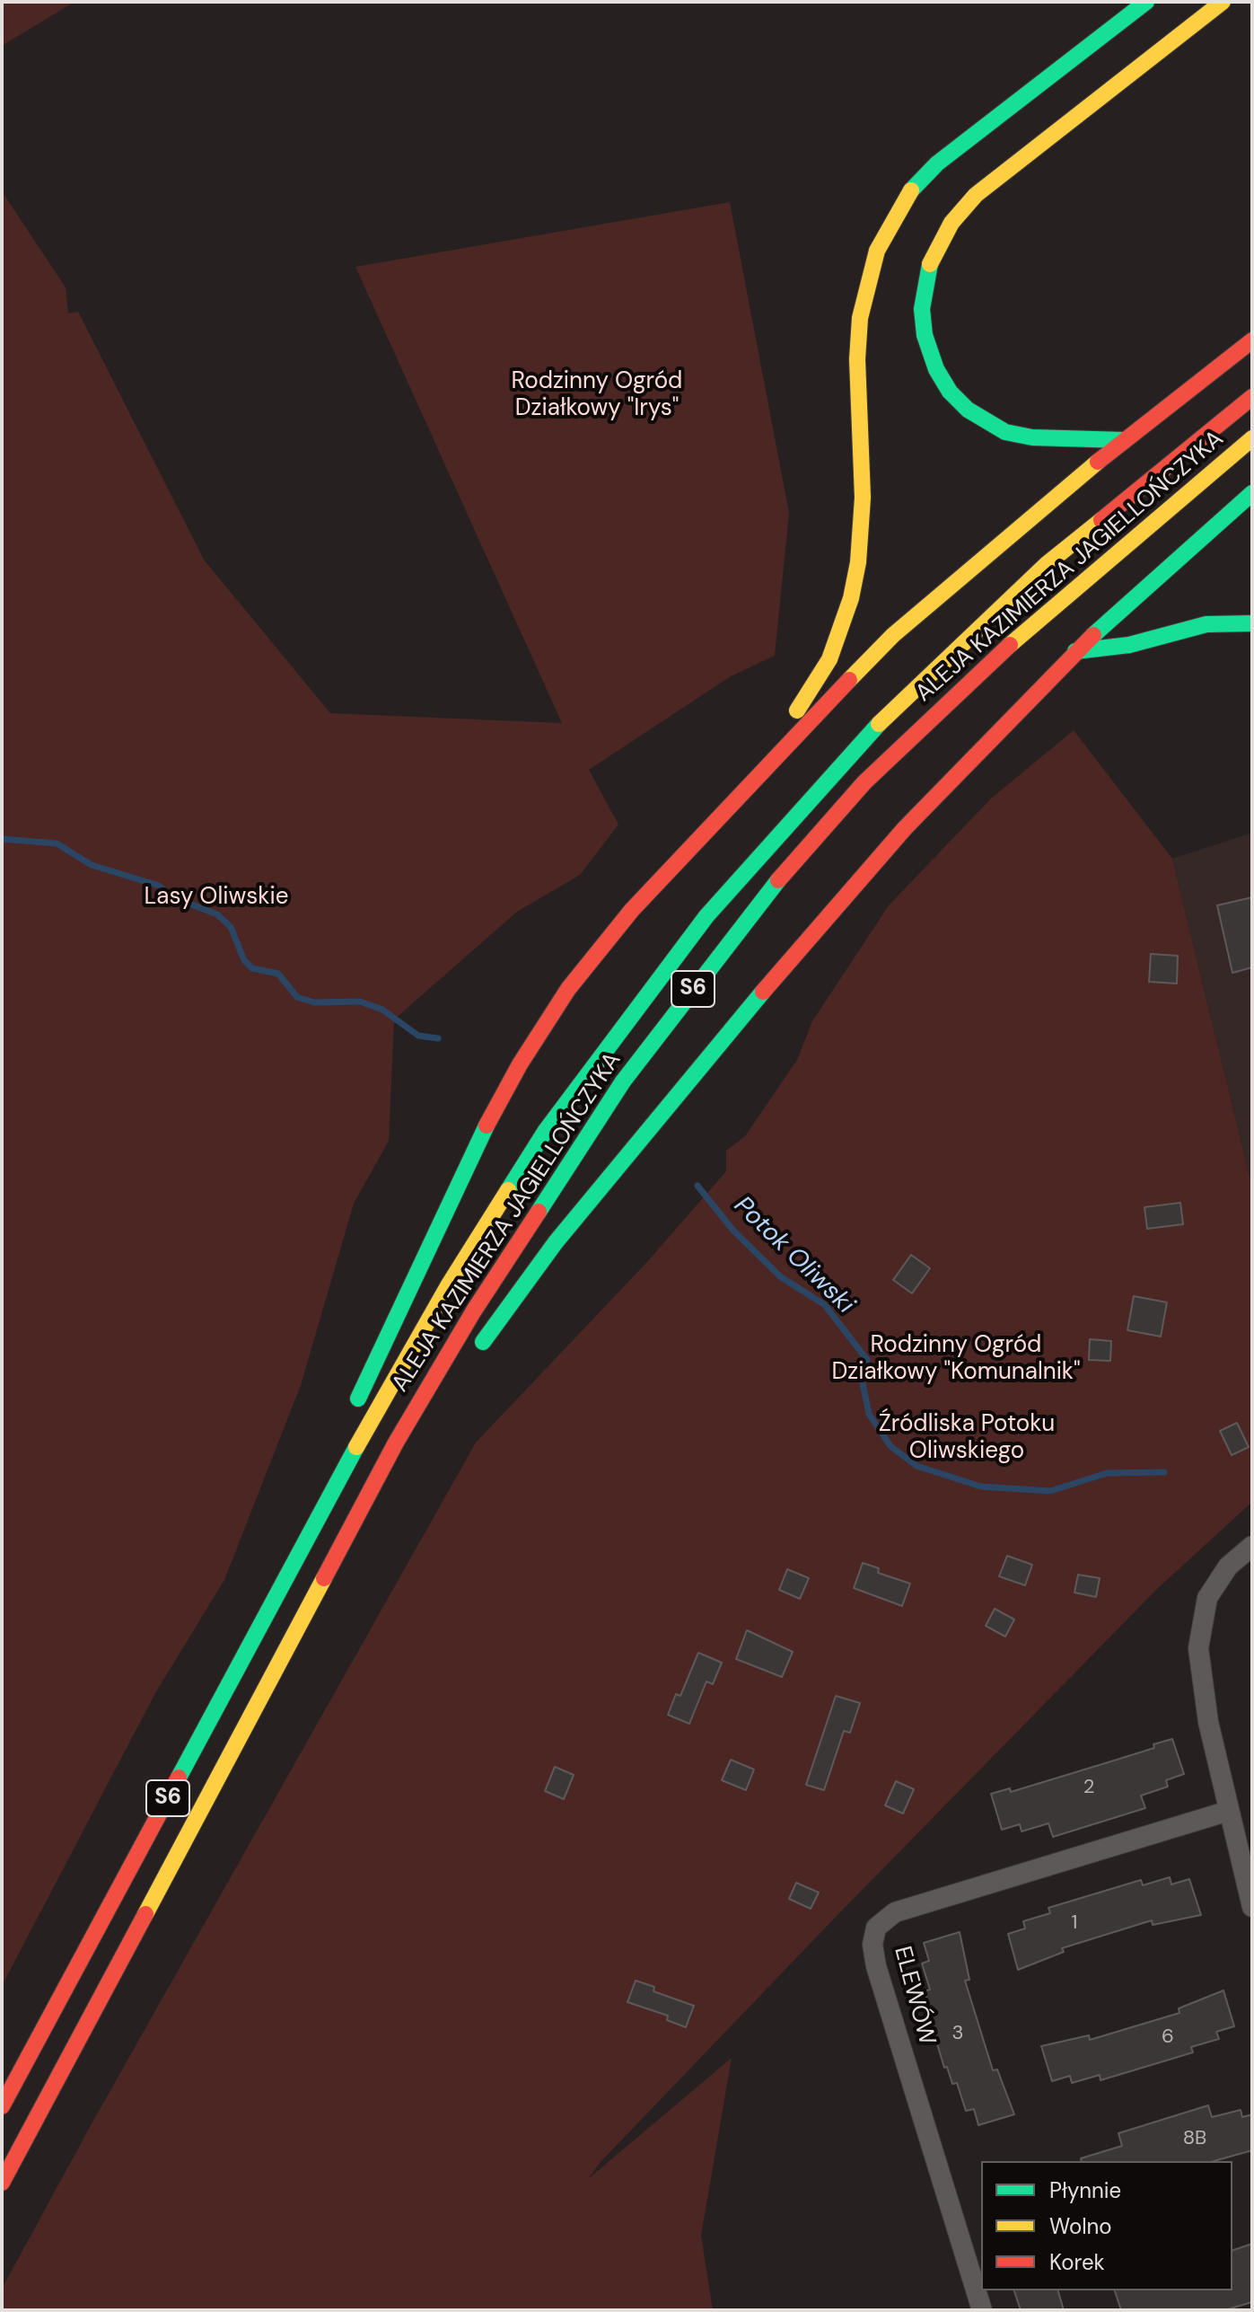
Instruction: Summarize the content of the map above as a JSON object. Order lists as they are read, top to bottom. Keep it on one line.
{"streets":{"highway":["ALEJA KAZIMIERZA JAGIELLOŃCZYKA","S6"],"street":["ELEWÓW"]},"water":["Potok Oliwski"],"parks":["Rodzinny Ogród Działkowy \"Irys\"","Lasy Oliwskie","Rodzinny Ogród Działkowy \"Komunalnik\"","Źródliska Potoku Oliwskiego"],"house_numbers":["2","1","3","6","8B"],"legend":["Płynnie","Wolno","Korek"]}
